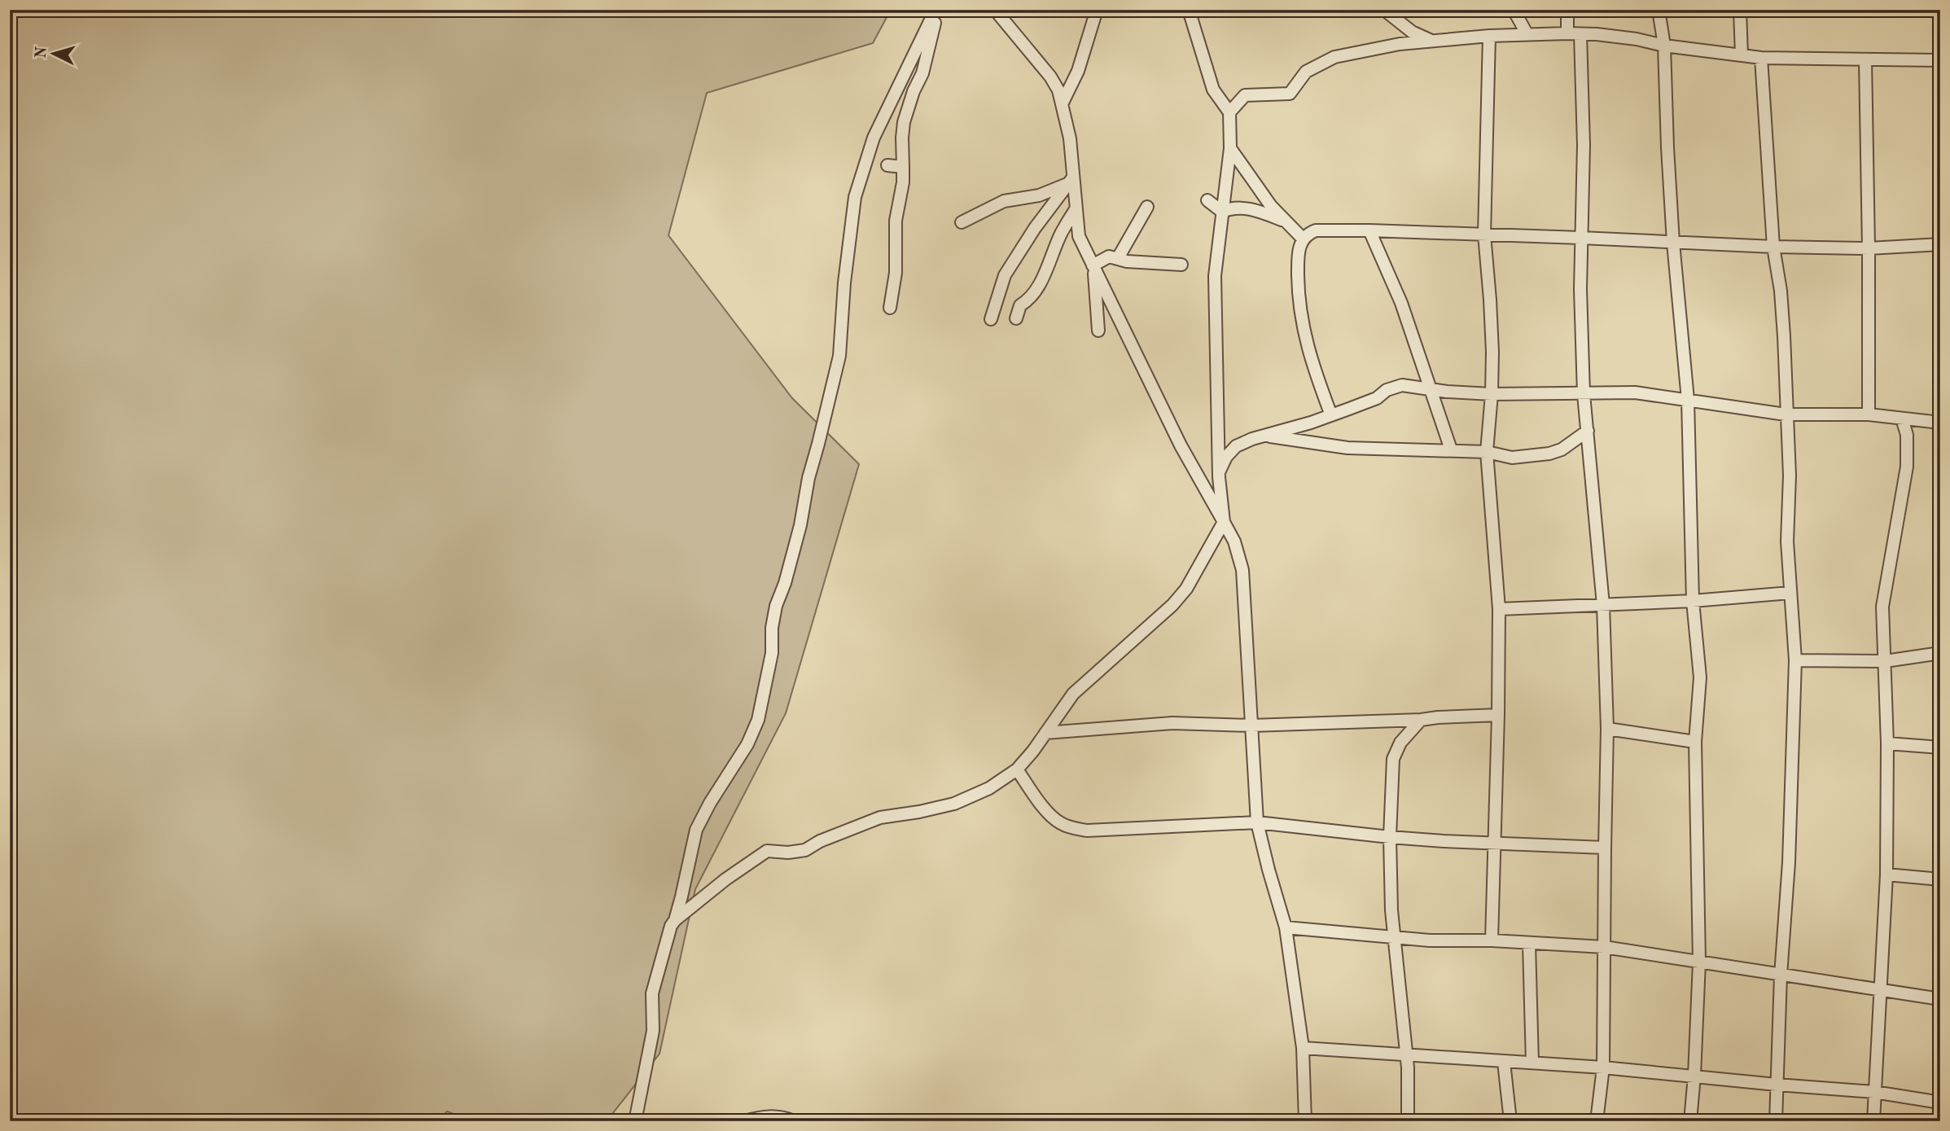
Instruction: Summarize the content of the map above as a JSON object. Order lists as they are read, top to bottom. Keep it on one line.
{"north":"left"}
